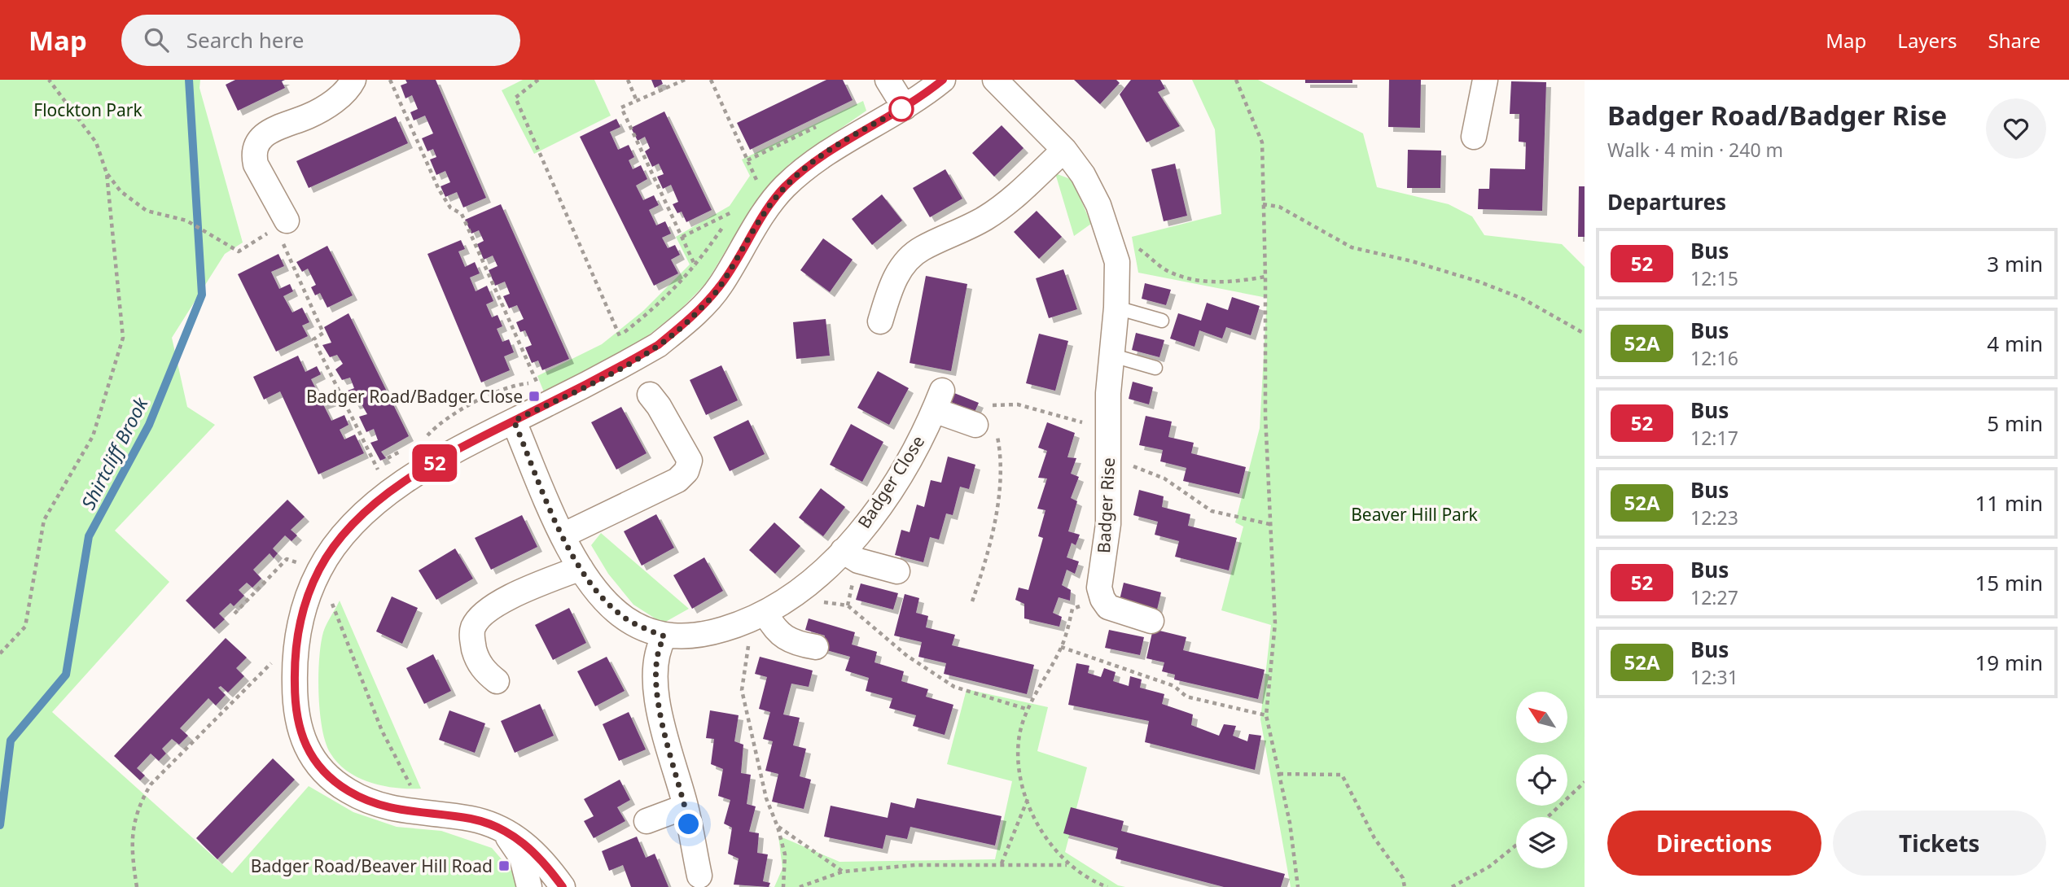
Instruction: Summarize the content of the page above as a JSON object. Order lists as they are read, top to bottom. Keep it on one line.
{"streets":{"street":["Badger Close","Badger Rise"]},"water":["Shirtcliff Brook"],"parks":["Flockton Park","Beaver Hill Park"],"places":{"transit":["Badger Road/Badger Close","Badger Road/Beaver Hill Road"]},"lines":["bus line 52"],"north":"top left","page":{"header":"Map","search":"Search here","nav":["Map","Layers","Share"],"on_map":"52","heading":[["Badger Road/Badger Rise","Walk · 4 min · 240 m"],"Departures"],"list":[{"mark":"52","name":"Bus","note":"12:15","value":"3 min"},{"mark":"52A","name":"Bus","note":"12:16","value":"4 min"},{"mark":"52","name":"Bus","note":"12:17","value":"5 min"},{"mark":"52A","name":"Bus","note":"12:23","value":"11 min"},{"mark":"52","name":"Bus","note":"12:27","value":"15 min"},{"mark":"52A","name":"Bus","note":"12:31","value":"19 min"}],"buttons":["Directions","Tickets"]}}
